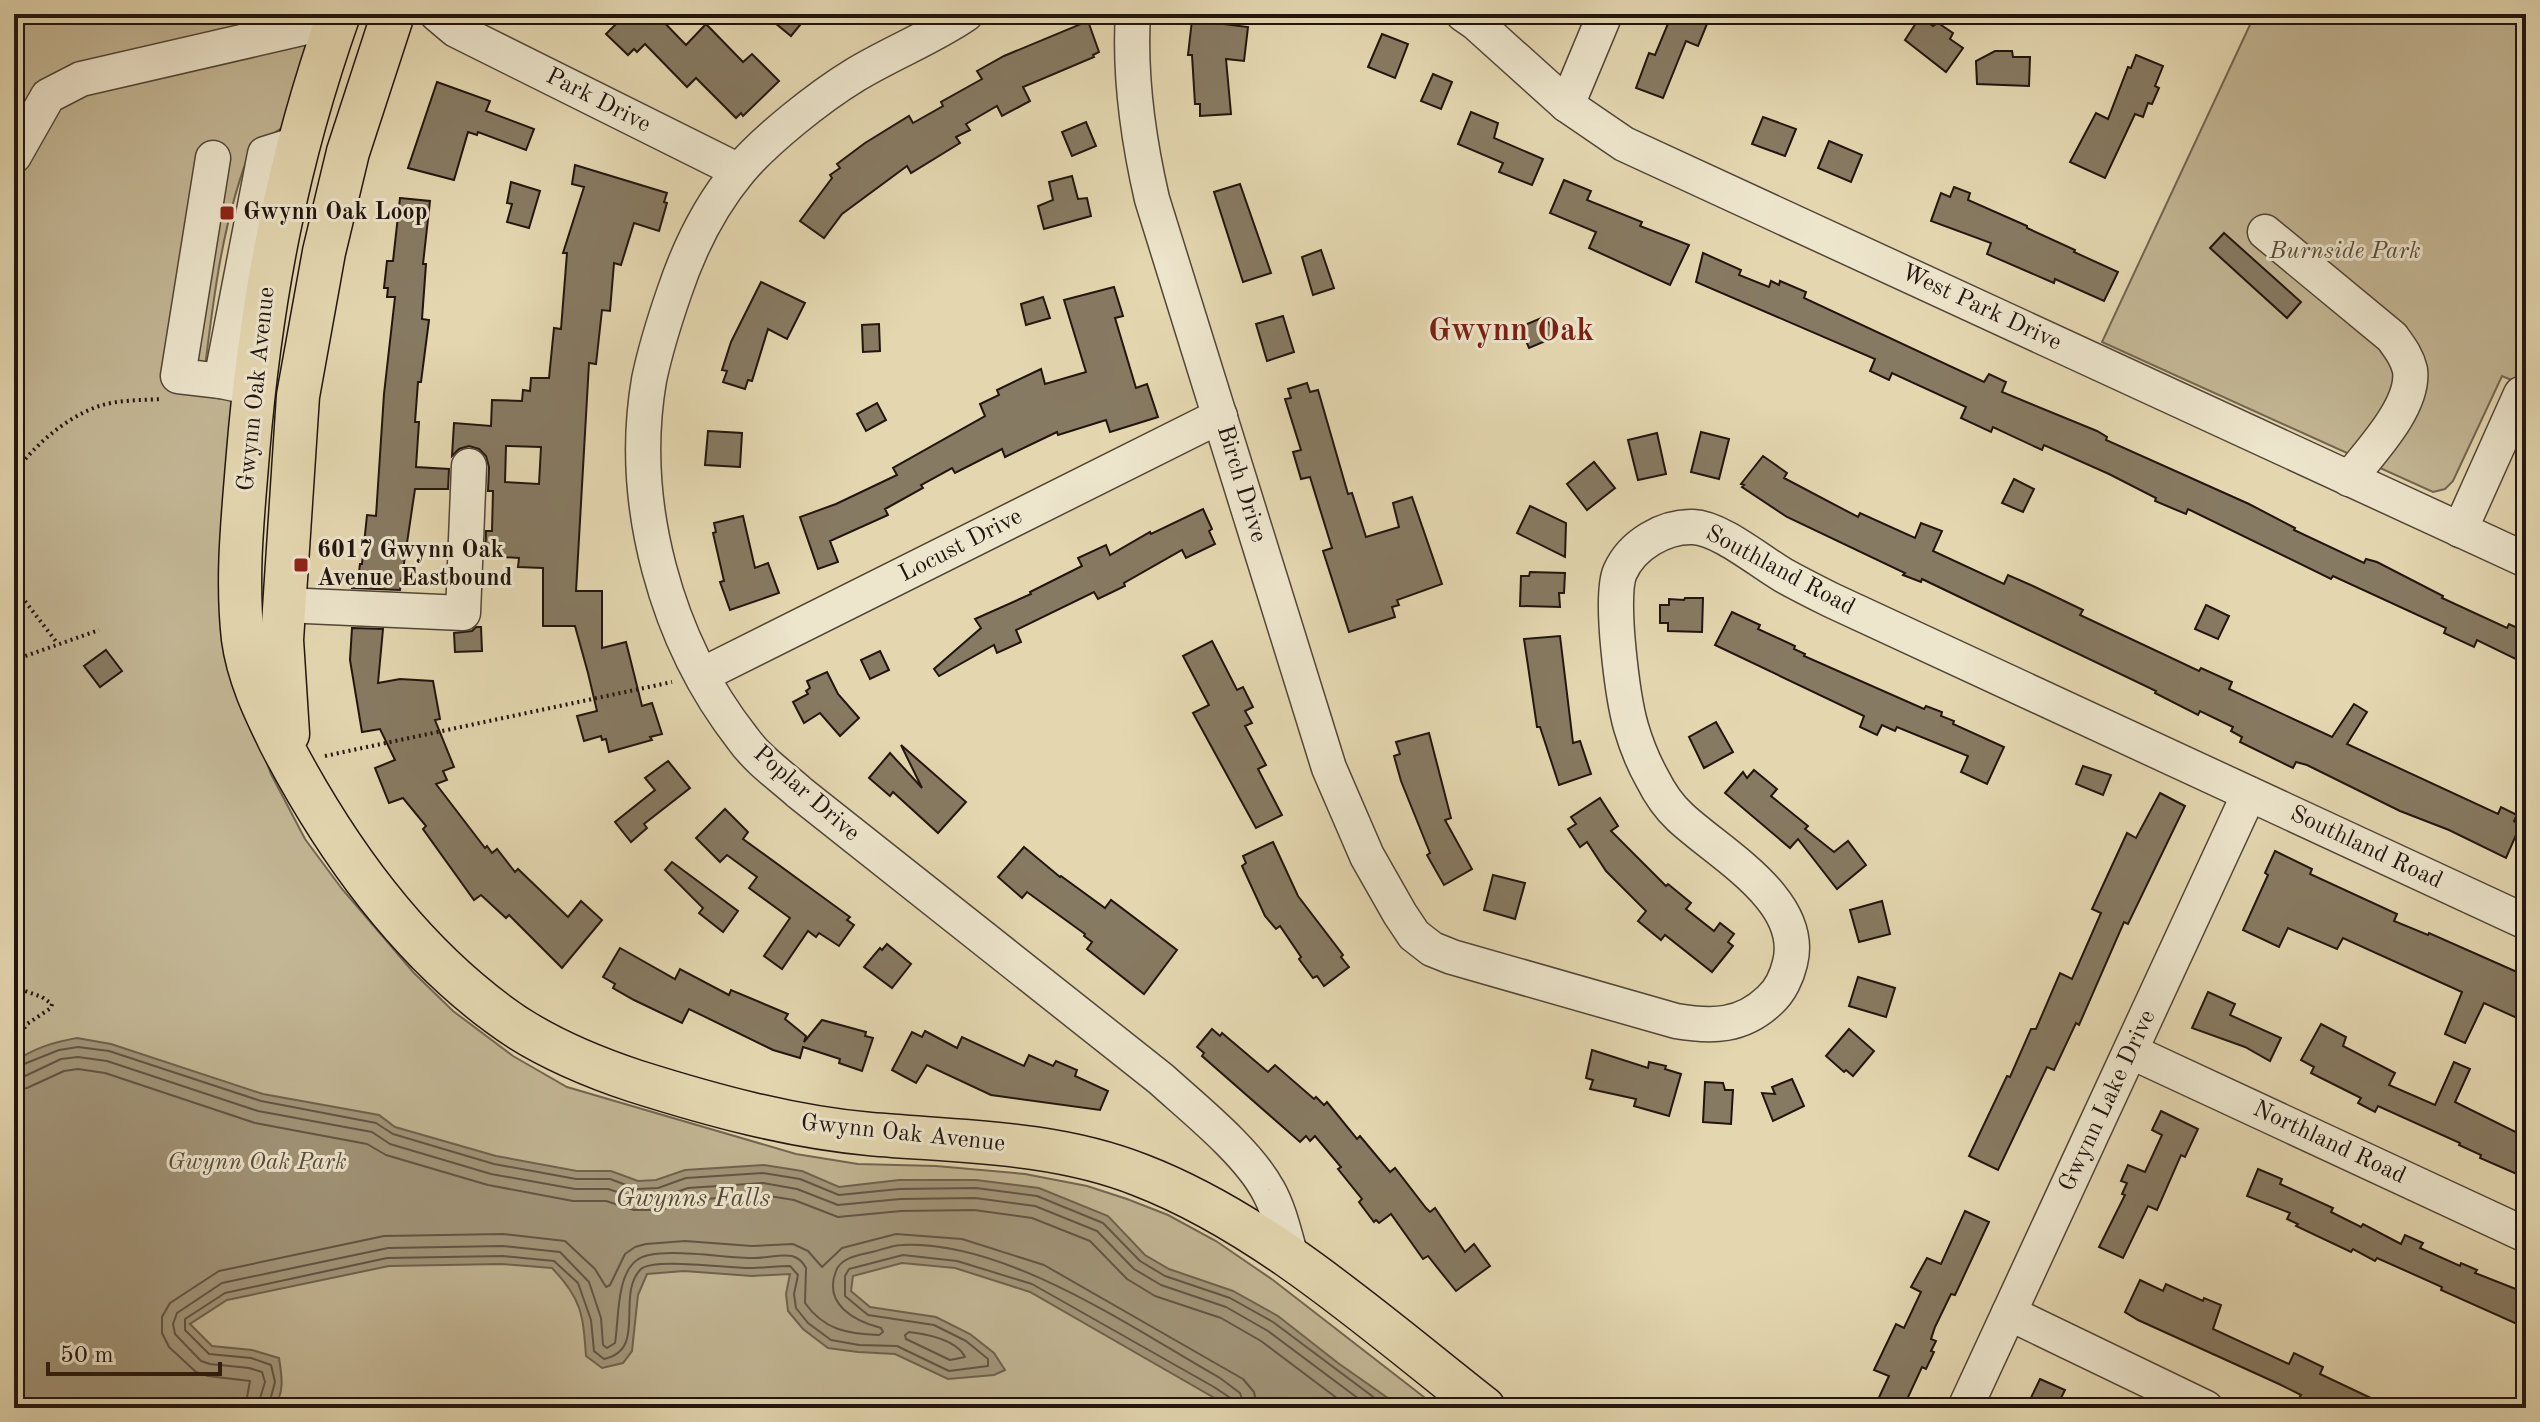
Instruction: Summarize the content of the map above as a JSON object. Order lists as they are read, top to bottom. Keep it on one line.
{"streets":{"main road":["Gwynn Oak Avenue"],"street":["Park Drive","West Park Drive","Birch Drive","Locust Drive","Southland Road","Poplar Drive","Gwynn Lake Drive","Northland Road"]},"crossings":[["Park Drive","Gwynn Oak Avenue"],["Park Drive","Poplar Drive"],["Gwynn Oak Avenue","Poplar Drive"],["Birch Drive","Locust Drive"],["Birch Drive","Southland Road"],["Locust Drive","Poplar Drive"],["Southland Road","Gwynn Lake Drive"],["Gwynn Lake Drive","Northland Road"]],"districts":["Gwynn Oak"],"water":["Gwynns Falls"],"parks":["Burnside Park","Gwynn Oak Park"],"places":{"transit":["Gwynn Oak Loop","6017 Gwynn Oak Avenue Eastbound"]},"scale_bar":"50 m"}
